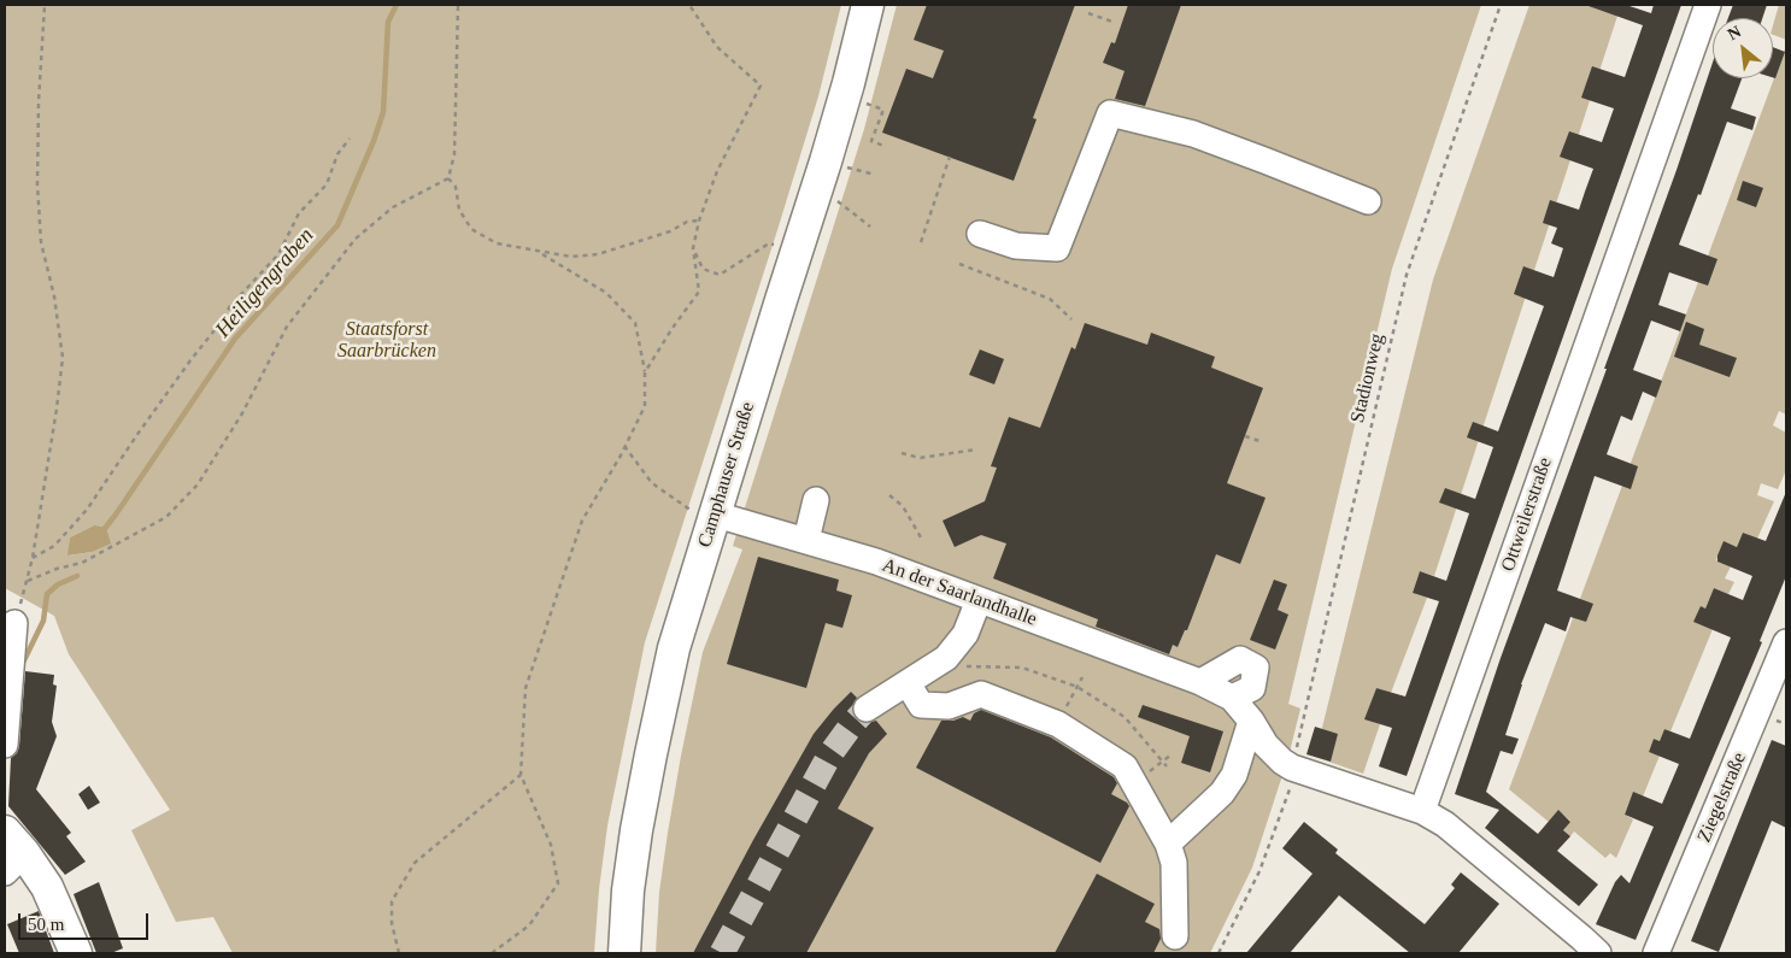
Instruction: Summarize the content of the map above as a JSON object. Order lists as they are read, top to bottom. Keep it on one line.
{"streets":{"main road":["Camphauser Straße"],"street":["Ottweilerstraße","An der Saarlandhalle","Ziegelstraße"],"path":["Stadionweg"]},"crossings":[["Stadionweg","An der Saarlandhalle"],["Camphauser Straße","An der Saarlandhalle"],["Ottweilerstraße","An der Saarlandhalle"]],"water":["Heiligengraben"],"parks":["Staatsforst Saarbrücken"],"scale_bar":"50 m","north":"top left"}
